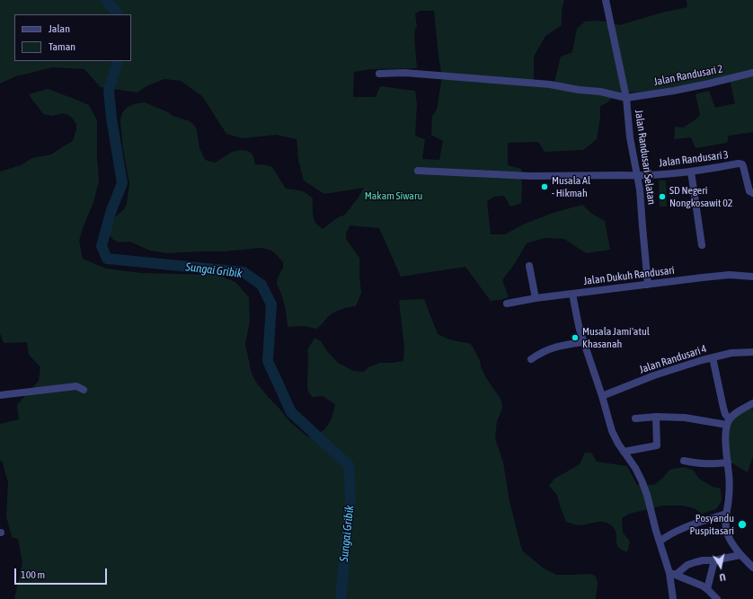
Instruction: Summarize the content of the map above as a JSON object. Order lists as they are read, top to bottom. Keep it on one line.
{"streets":{"street":["Jalan Randusari 2","Jalan Randusari Selatan","Jalan Randusari 3","Jalan Dukuh Randusari","Jalan Randusari 4"]},"crossings":[["Jalan Randusari 2","Jalan Randusari Selatan"],["Jalan Randusari Selatan","Jalan Randusari 3"],["Jalan Randusari Selatan","Jalan Dukuh Randusari"],["Jalan Dukuh Randusari","Jalan Randusari 4"]],"water":["Sungai Gribik"],"parks":["Makam Siwaru"],"places":["Musala Al - Hikmah","SD Negeri Nongkosawit 02","Musala Jami'atul Khasanah","Posyandu Puspitasari"],"legend":["Jalan","Taman"],"scale_bar":"100 m","north":"bottom"}
